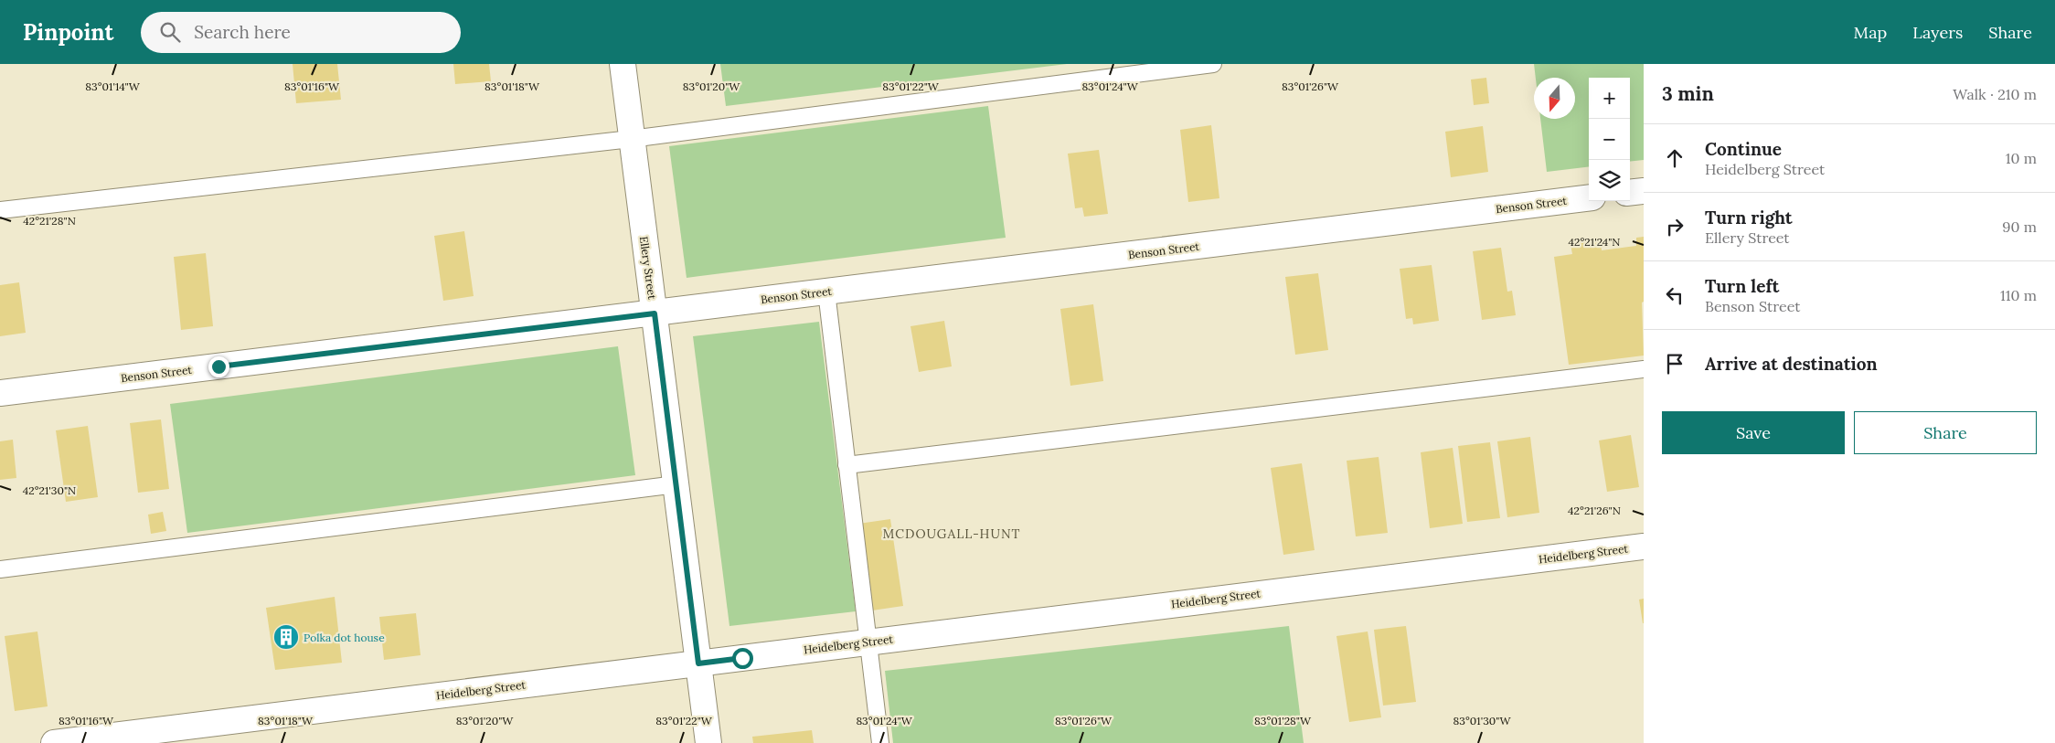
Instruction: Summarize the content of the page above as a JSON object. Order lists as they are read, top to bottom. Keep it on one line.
{"streets":{"street":["Benson Street","Ellery Street","Heidelberg Street"]},"crossings":[["Benson Street","Ellery Street"],["Ellery Street","Heidelberg Street"]],"districts":["MCDOUGALL-HUNT"],"places":{"building":["Polka dot house"]},"north":"bottom","page":{"header":"Pinpoint","search":"Search here","nav":["Map","Layers","Share"],"heading":["3 min","Walk · 210 m"],"map_buttons":["+","−"],"list":[["Continue","Heidelberg Street","10 m"],["Turn right","Ellery Street","90 m"],["Turn left","Benson Street","110 m"],"Arrive at destination"],"buttons":["Save","Share"]},"coordinates":["83°01'14\"W","83°01'16\"W","83°01'18\"W","83°01'20\"W","83°01'22\"W","83°01'24\"W","83°01'26\"W","42°21'28\"N","42°21'24\"N","42°21'30\"N","42°21'26\"N","83°01'28\"W","83°01'30\"W"]}
